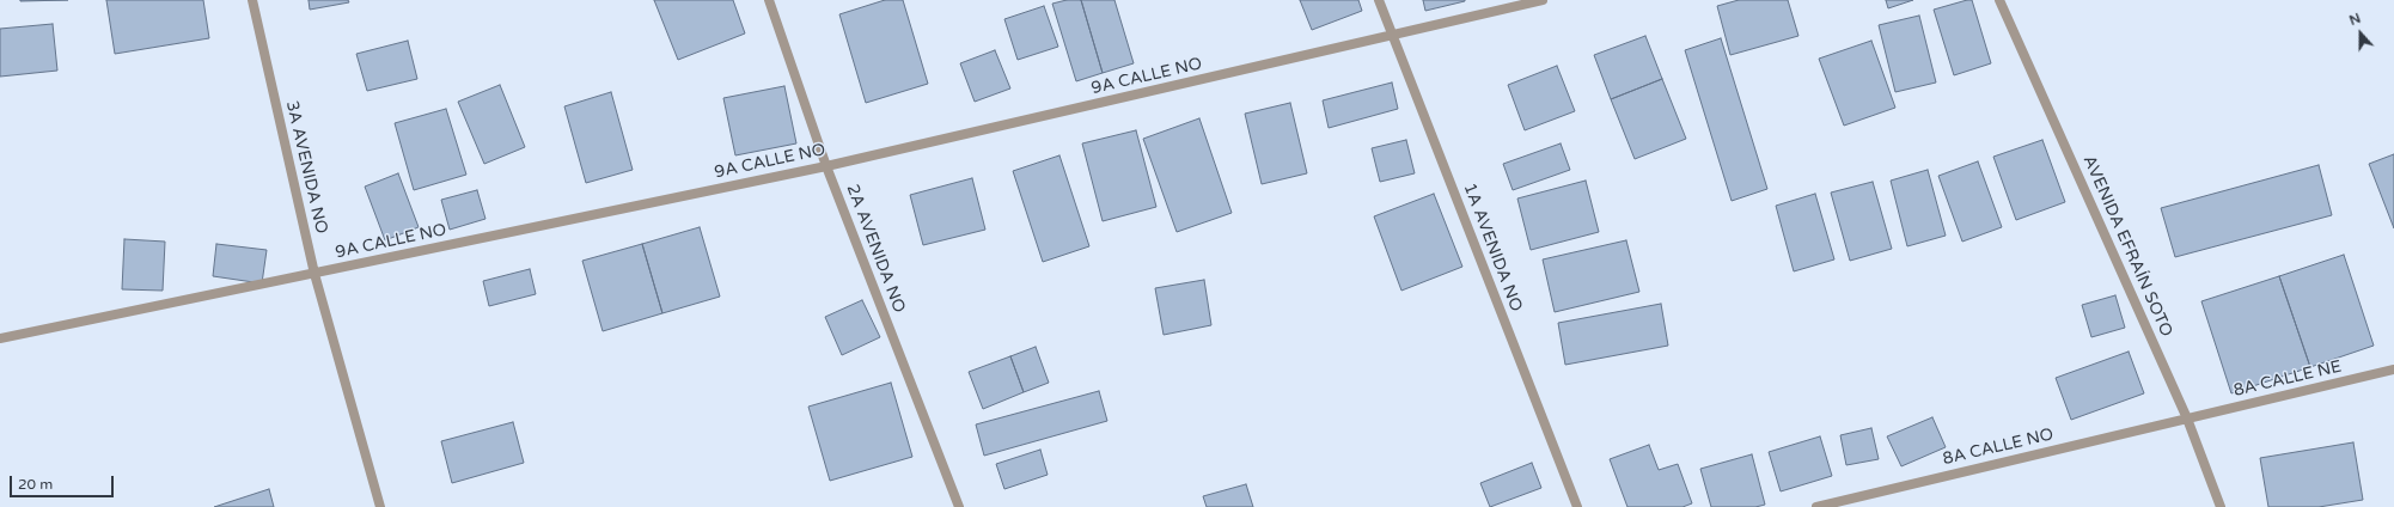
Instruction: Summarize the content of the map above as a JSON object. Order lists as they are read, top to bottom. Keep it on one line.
{"streets":{"street":["9A CALLE NO","3A AVENIDA NO","AVENIDA EFRAÍN SOTO","1A AVENIDA NO","2A AVENIDA NO","8A CALLE NE","8A CALLE NO"]},"crossings":[["9A CALLE NO","3A AVENIDA NO"],["9A CALLE NO","1A AVENIDA NO"],["9A CALLE NO","2A AVENIDA NO"],["AVENIDA EFRAÍN SOTO","8A CALLE NE"],["AVENIDA EFRAÍN SOTO","8A CALLE NO"],["8A CALLE NE","8A CALLE NO"]],"scale_bar":"20 m","north":"top"}
